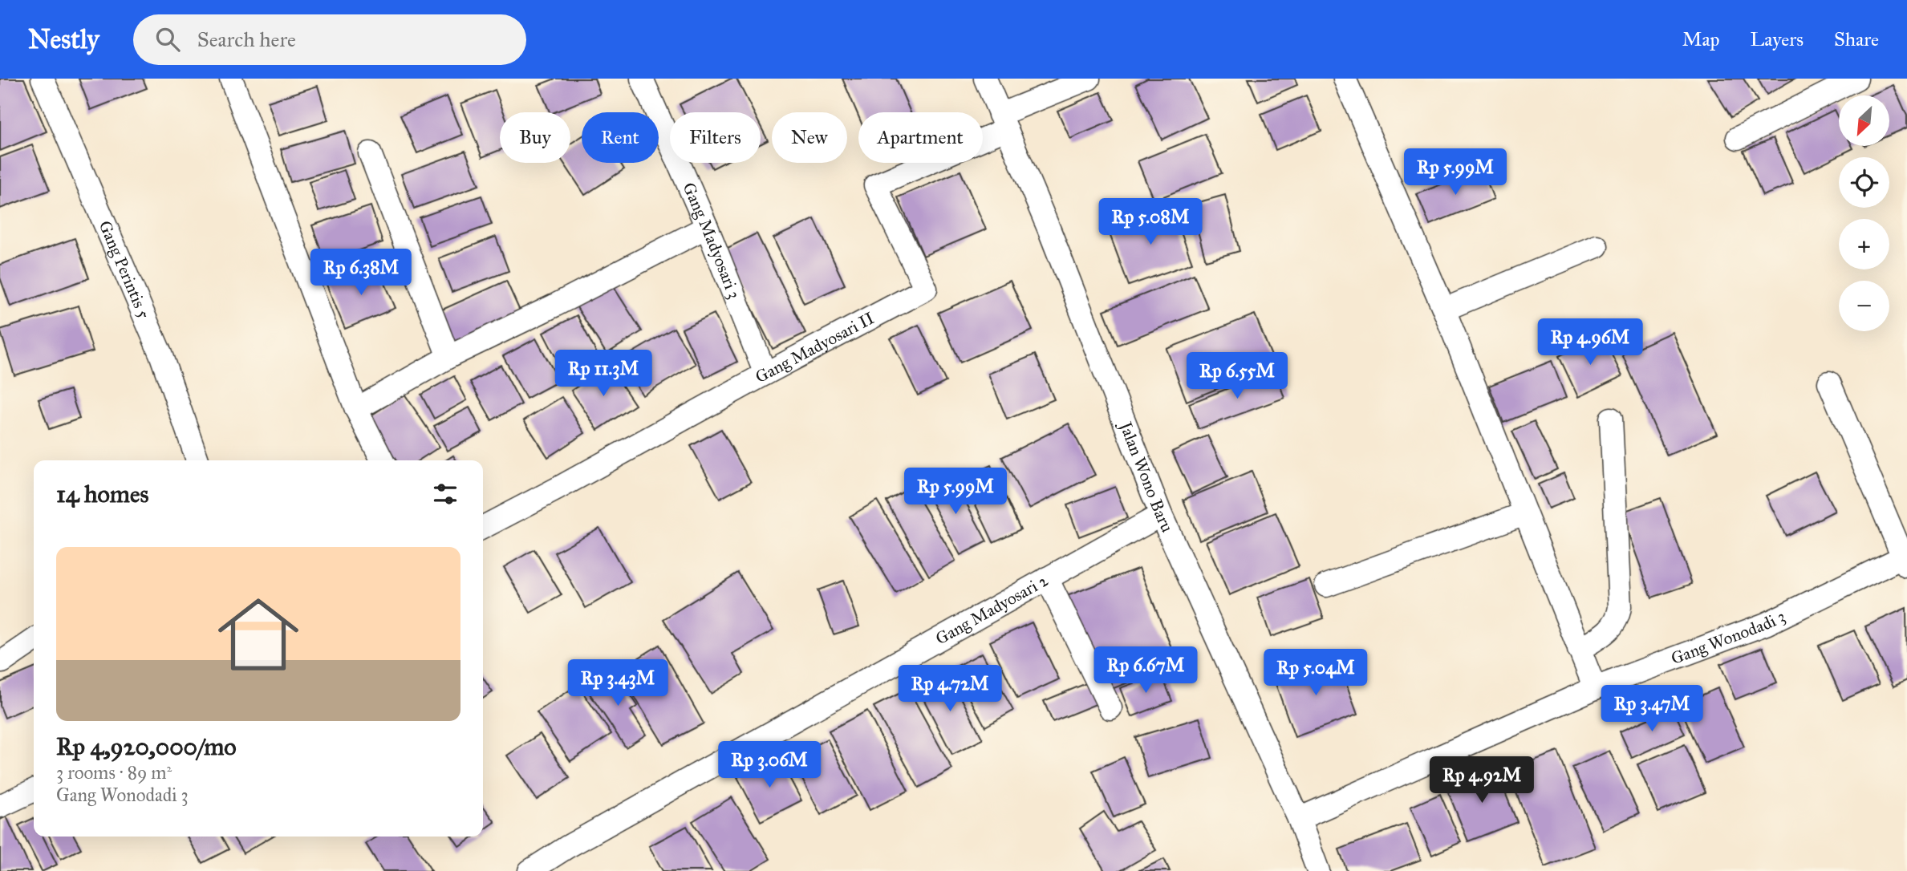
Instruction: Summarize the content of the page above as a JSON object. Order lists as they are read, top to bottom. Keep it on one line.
{"streets":{"street":["Gang Madyosari 3","Gang Perintis 5","Gang Madyosari II","Jalan Wono Baru","Gang Madyosari 2","Gang Wonodadi 3"]},"crossings":[["Gang Madyosari 3","Gang Madyosari II"],["Gang Madyosari II","Jalan Wono Baru"],["Jalan Wono Baru","Gang Madyosari 2"],["Jalan Wono Baru","Gang Wonodadi 3"]],"north":"bottom left","page":{"header":"Nestly","search":"Search here","nav":["Map","Layers","Share"],"map_buttons":["+","−"],"chip":["Buy","Rent","Filters","New","Apartment"],"price":["Rp 5.99M","Rp 5.08M","Rp 6.38M","Rp 4.96M","Rp 11.3M","Rp 6.55M","Rp 5.99M","Rp 6.67M","Rp 5.04M","Rp 3.43M","Rp 4.72M","Rp 3.47M","Rp 3.06M","Rp 4.92M"],"heading":"14 homes","list":[{"name":"Rp 4,920,000/mo","note":"3 rooms · 89 m² · Gang Wonodadi 3"}]}}
